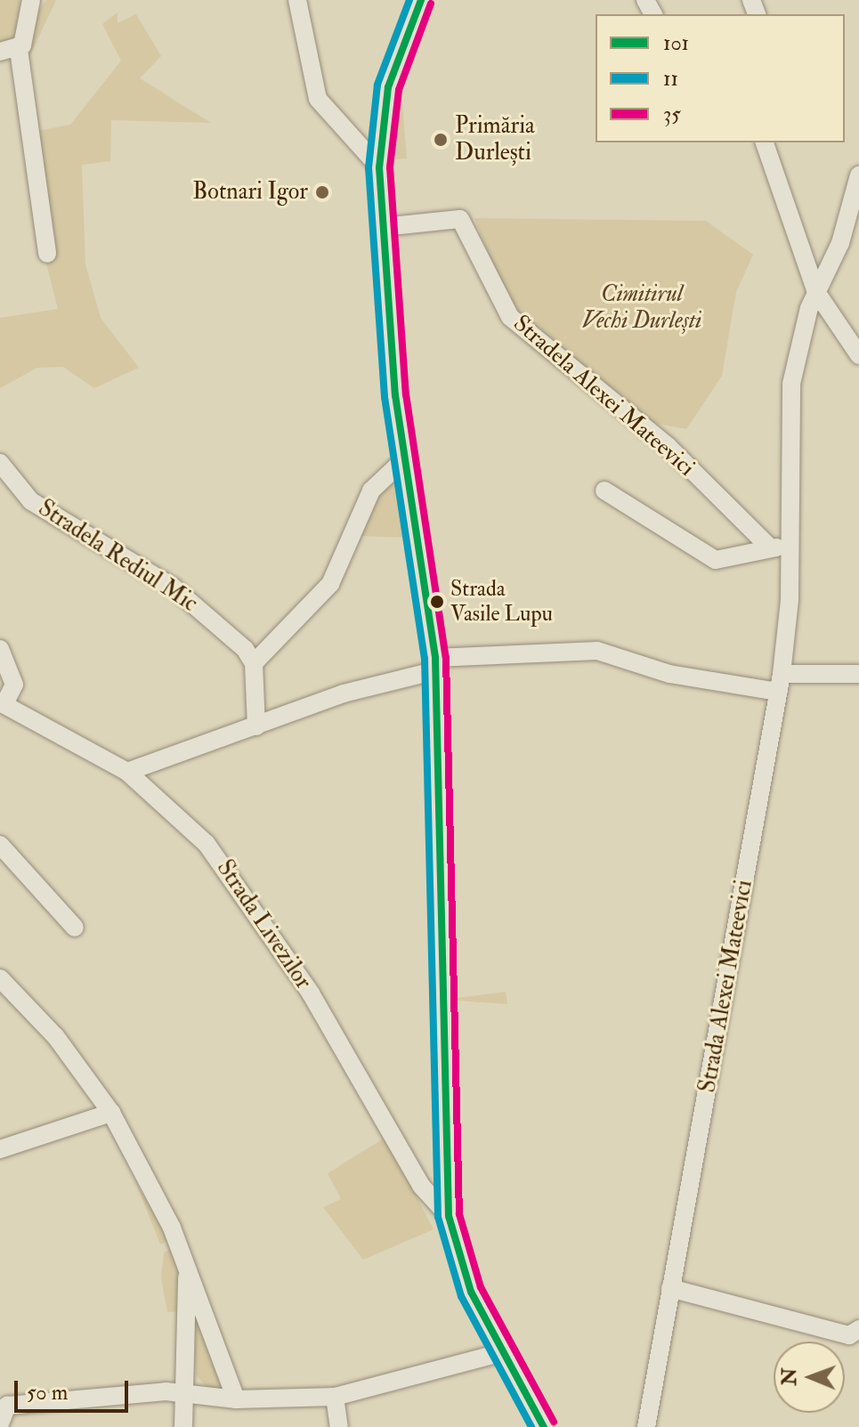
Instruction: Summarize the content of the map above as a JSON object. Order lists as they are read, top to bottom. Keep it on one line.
{"streets":{"street":["Stradela Alexei Mateevici","Stradela Rediul Mic","Strada Livezilor","Strada Alexei Mateevici"]},"crossings":[["Stradela Alexei Mateevici","Strada Alexei Mateevici"]],"parks":["Cimitirul Vechi Durlești"],"places":["Primăria Durlești","Botnari Igor","Strada Vasile Lupu"],"lines":["transit line 101","transit line 11","transit line 35"],"legend":["101","11","35"],"scale_bar":"50 m","north":"left"}
